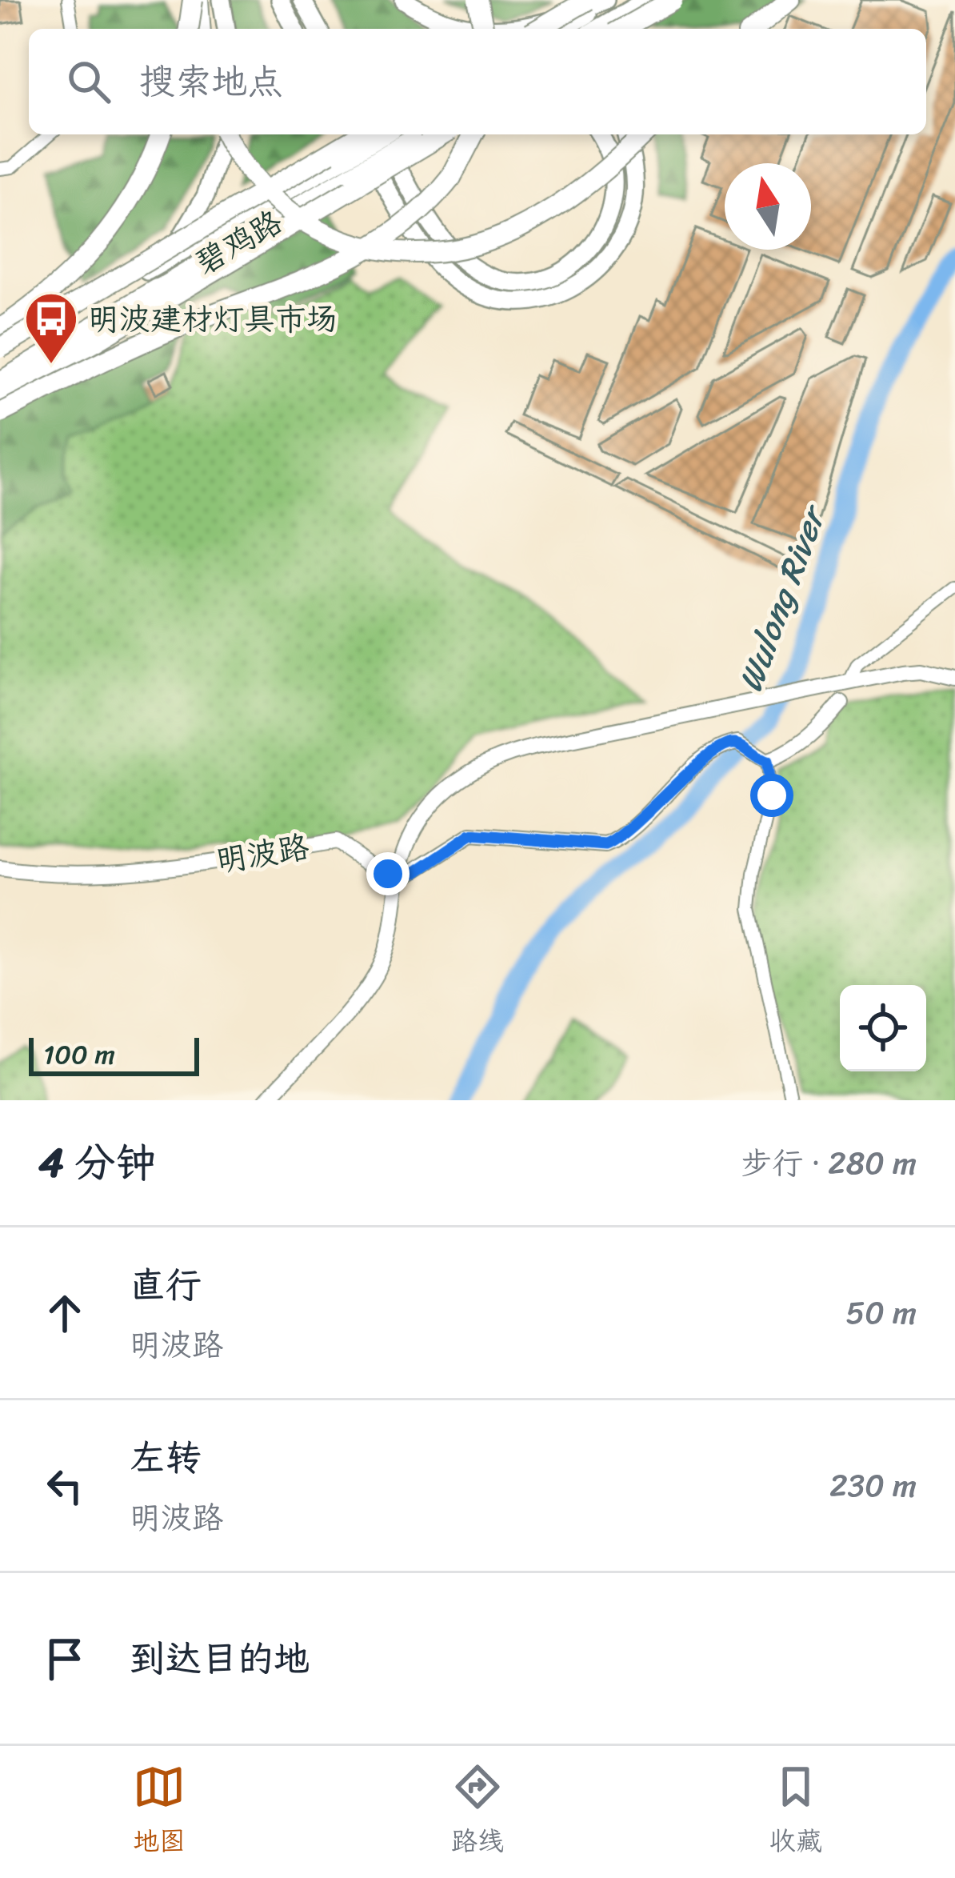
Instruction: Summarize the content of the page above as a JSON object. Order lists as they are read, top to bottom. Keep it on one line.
{"streets":{"highway":["碧鸡路"],"street":["明波路"]},"water":["Wulong River"],"places":{"bus stop":["明波建材灯具市场"]},"scale_bar":"100 m","north":"top","page":{"search":"搜索地点","scale":"100 m","heading":["4 分钟","步行 · 280 m"],"list":[["直行","明波路","50 m"],["左转","明波路","230 m"],"到达目的地"],"nav":["地图","路线","收藏"]}}
